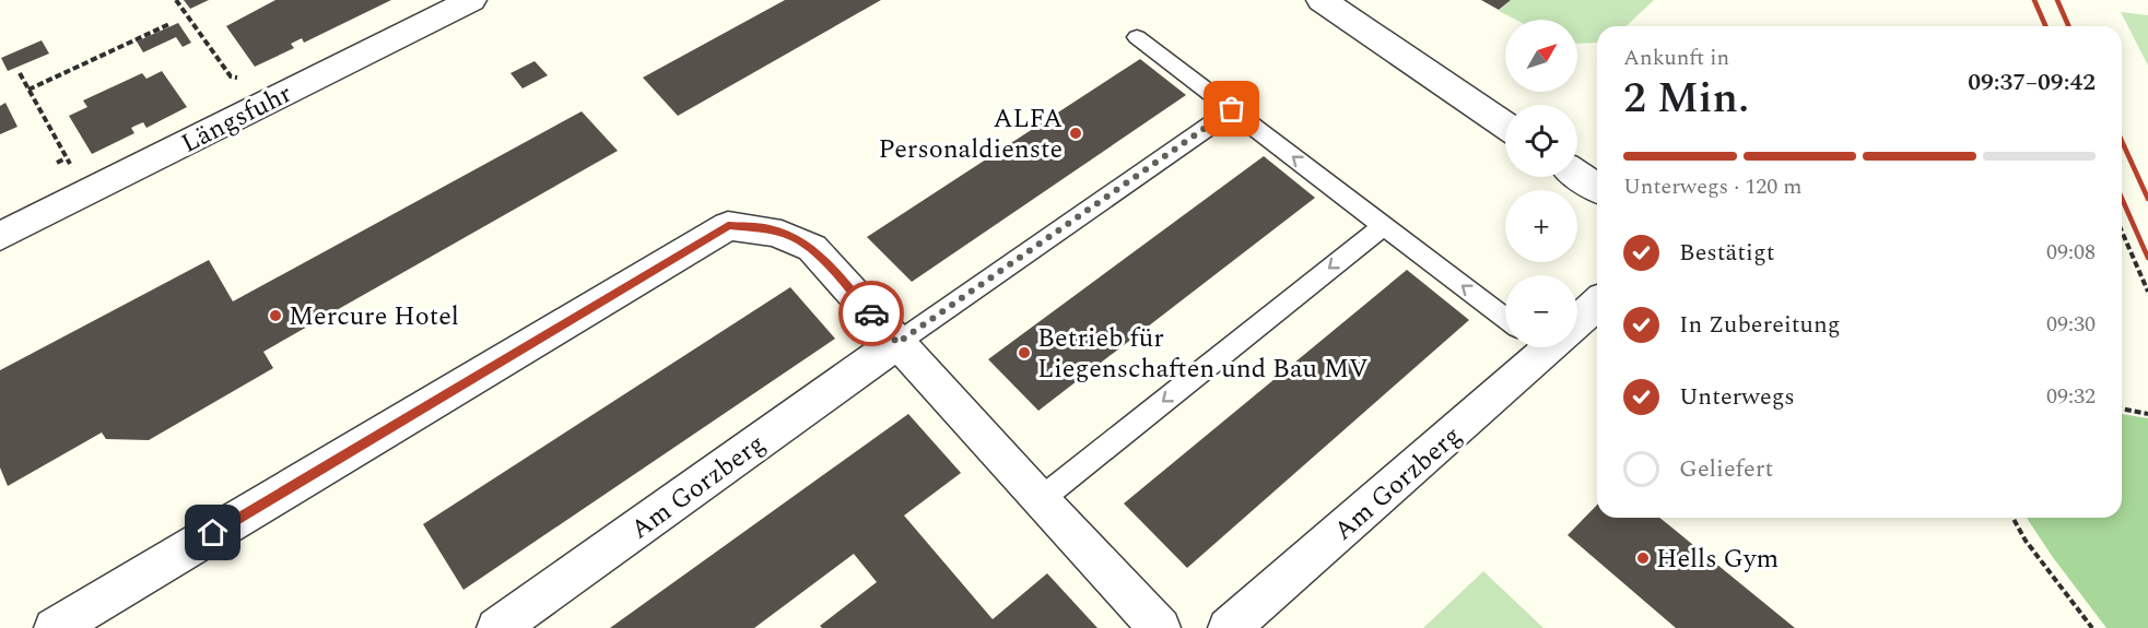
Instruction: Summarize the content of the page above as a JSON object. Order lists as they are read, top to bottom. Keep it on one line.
{"streets":{"street":["Längsfuhr","Am Gorzberg"]},"places":["ALFA Personaldienste","Mercure Hotel","Betrieb für Liegenschaften und Bau MV","Hells Gym"],"north":"top right","page":{"map_buttons":["+","−"],"heading":["2 Min.","Ankunft in","09:37–09:42"],"bar":"Unterwegs · 120 m","list":[["Bestätigt","09:08"],["In Zubereitung","09:30"],["Unterwegs","09:32"],"Geliefert"]}}
